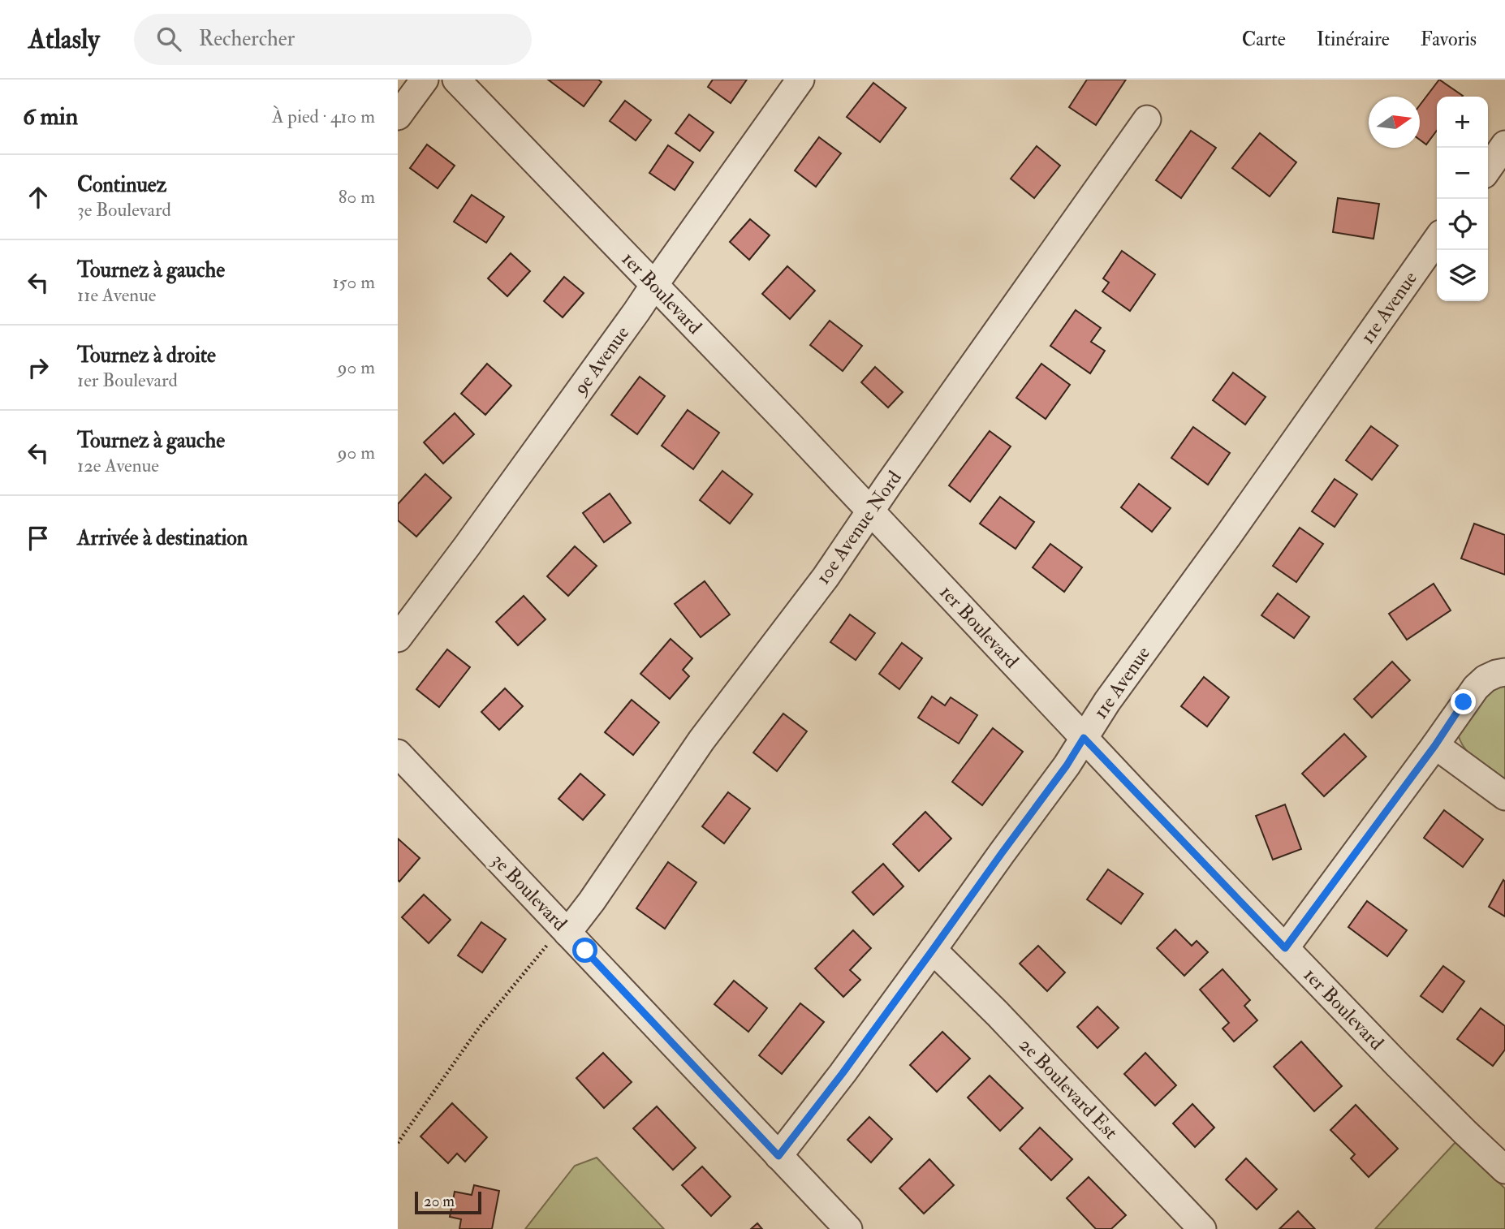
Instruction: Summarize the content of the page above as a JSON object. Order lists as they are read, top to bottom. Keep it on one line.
{"streets":{"street":["1er Boulevard","11e Avenue","9e Avenue","10e Avenue Nord","3e Boulevard","2e Boulevard Est"]},"crossings":[["1er Boulevard","11e Avenue"],["1er Boulevard","9e Avenue"],["1er Boulevard","10e Avenue Nord"],["11e Avenue","3e Boulevard"],["11e Avenue","2e Boulevard Est"],["10e Avenue Nord","3e Boulevard"]],"scale_bar":"20 m","north":"right","page":{"header":"Atlasly","search":"Rechercher","nav":["Carte","Itinéraire","Favoris"],"heading":["6 min","À pied · 410 m"],"map_buttons":["+","−"],"list":[["Continuez","3e Boulevard","80 m"],["Tournez à gauche","11e Avenue","150 m"],["Tournez à droite","1er Boulevard","90 m"],["Tournez à gauche","12e Avenue","90 m"],"Arrivée à destination"],"scale":"20 m"}}
